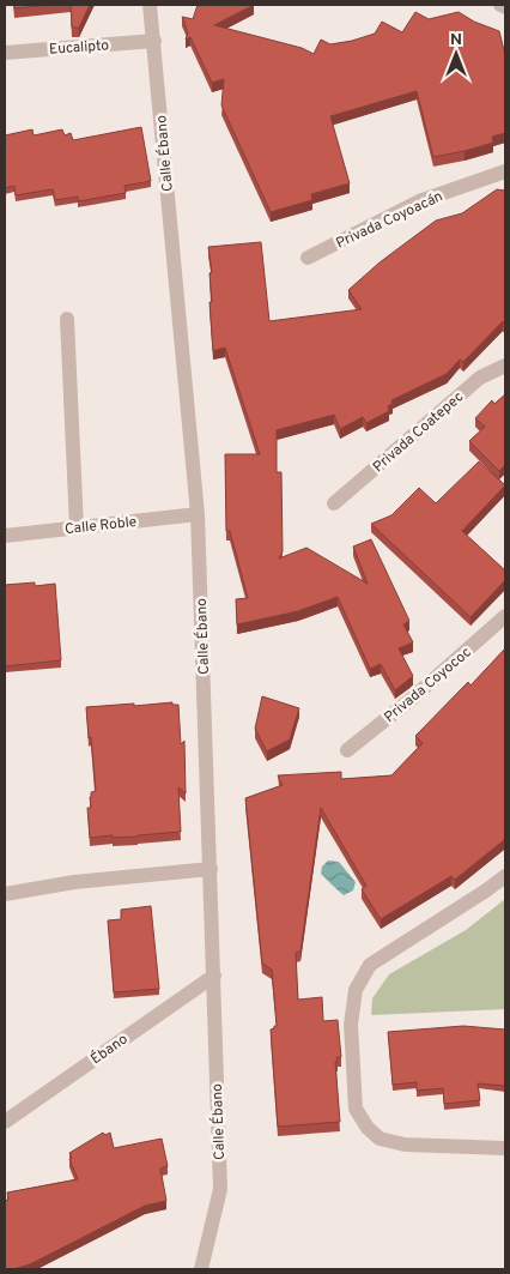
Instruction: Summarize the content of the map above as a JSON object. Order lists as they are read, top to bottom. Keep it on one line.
{"streets":{"street":["Eucalipto","Calle Ébano","Privada Coyoacán","Privada Coatepec","Calle Roble","Privada Coyococ","Ébano"]},"crossings":[["Eucalipto","Calle Ébano"],["Calle Ébano","Calle Roble"],["Calle Ébano","Ébano"]],"north":"top"}
